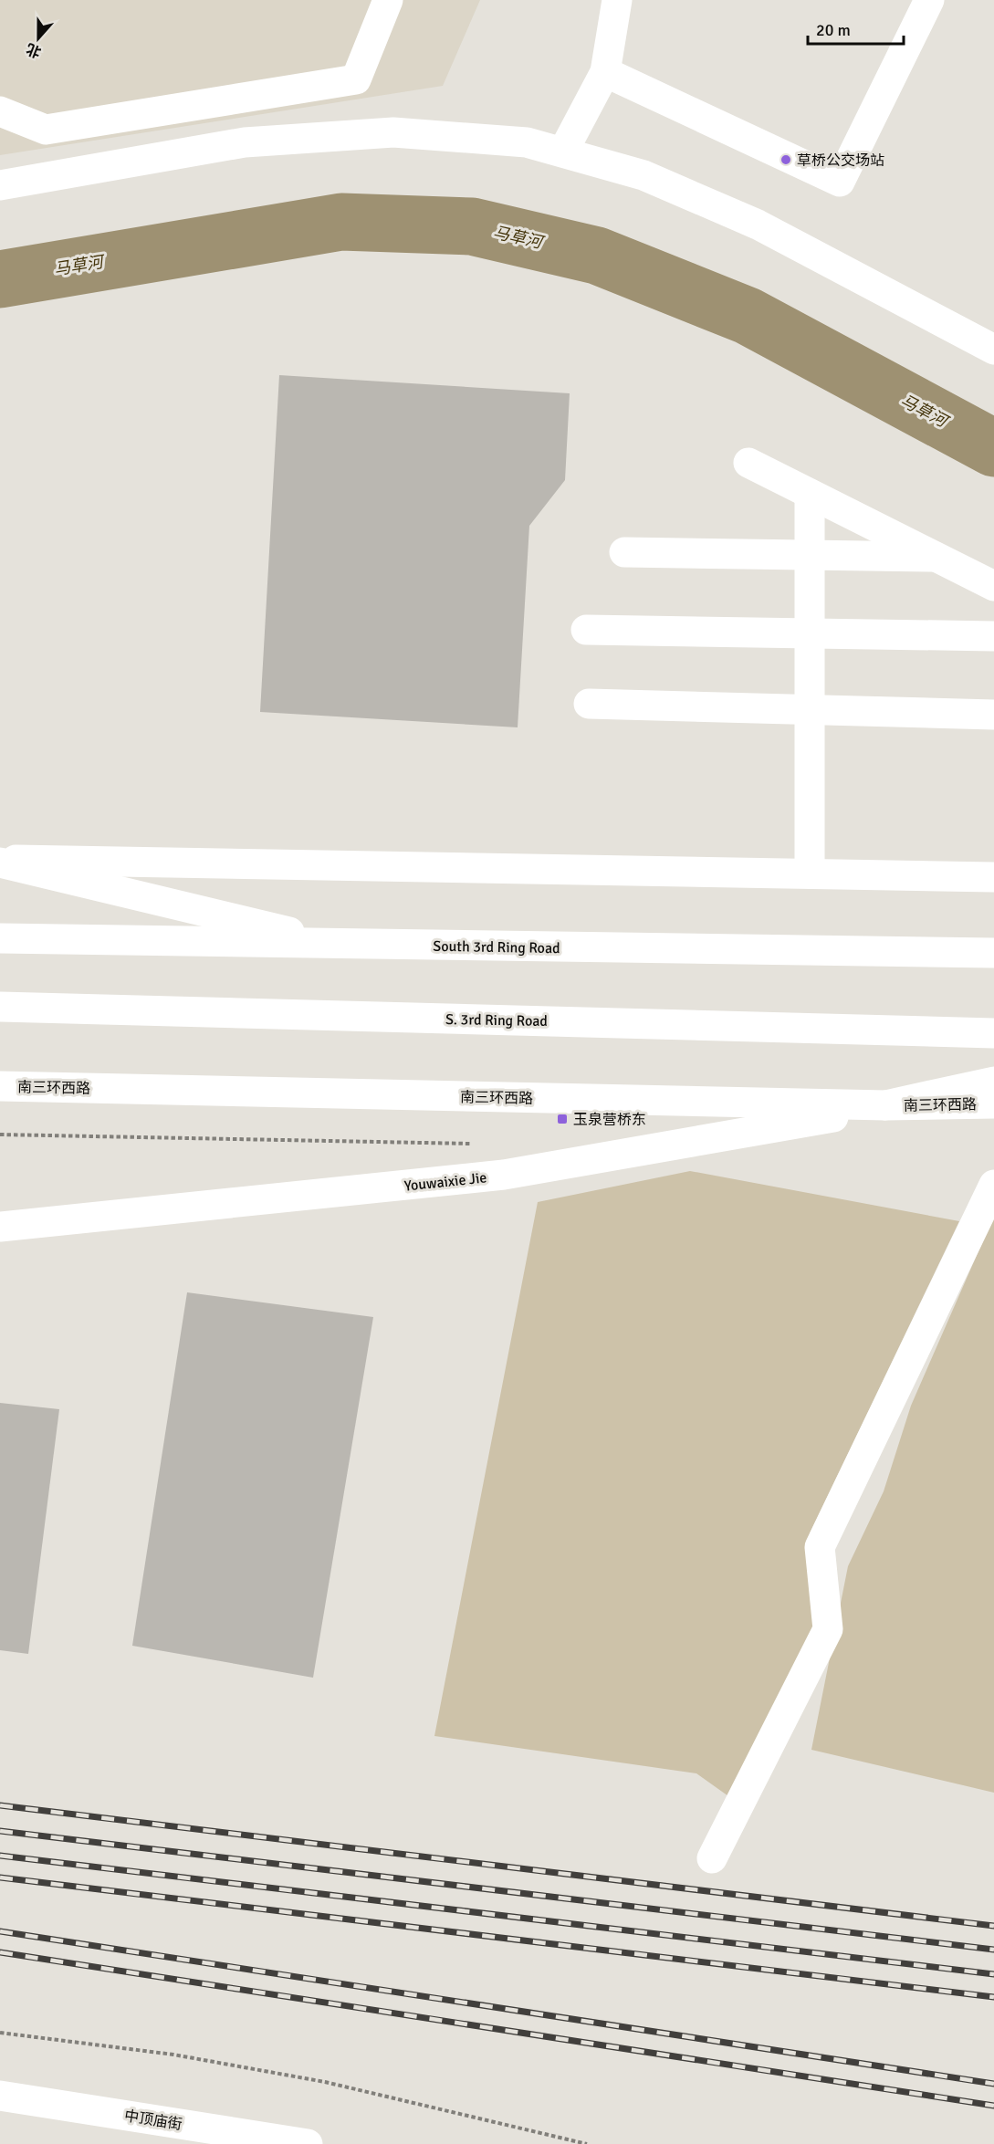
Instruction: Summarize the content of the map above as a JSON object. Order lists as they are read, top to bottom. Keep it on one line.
{"streets":{"main road":["South 3rd Ring Road","S. 3rd Ring Road","南三环西路","Youwaixie Jie","中顶庙街"]},"crossings":[["南三环西路","Youwaixie Jie"]],"water":["马草河"],"places":{"other":["草桥公交场站"],"transit":["玉泉营桥东"]},"scale_bar":"20 m","north":"bottom"}
